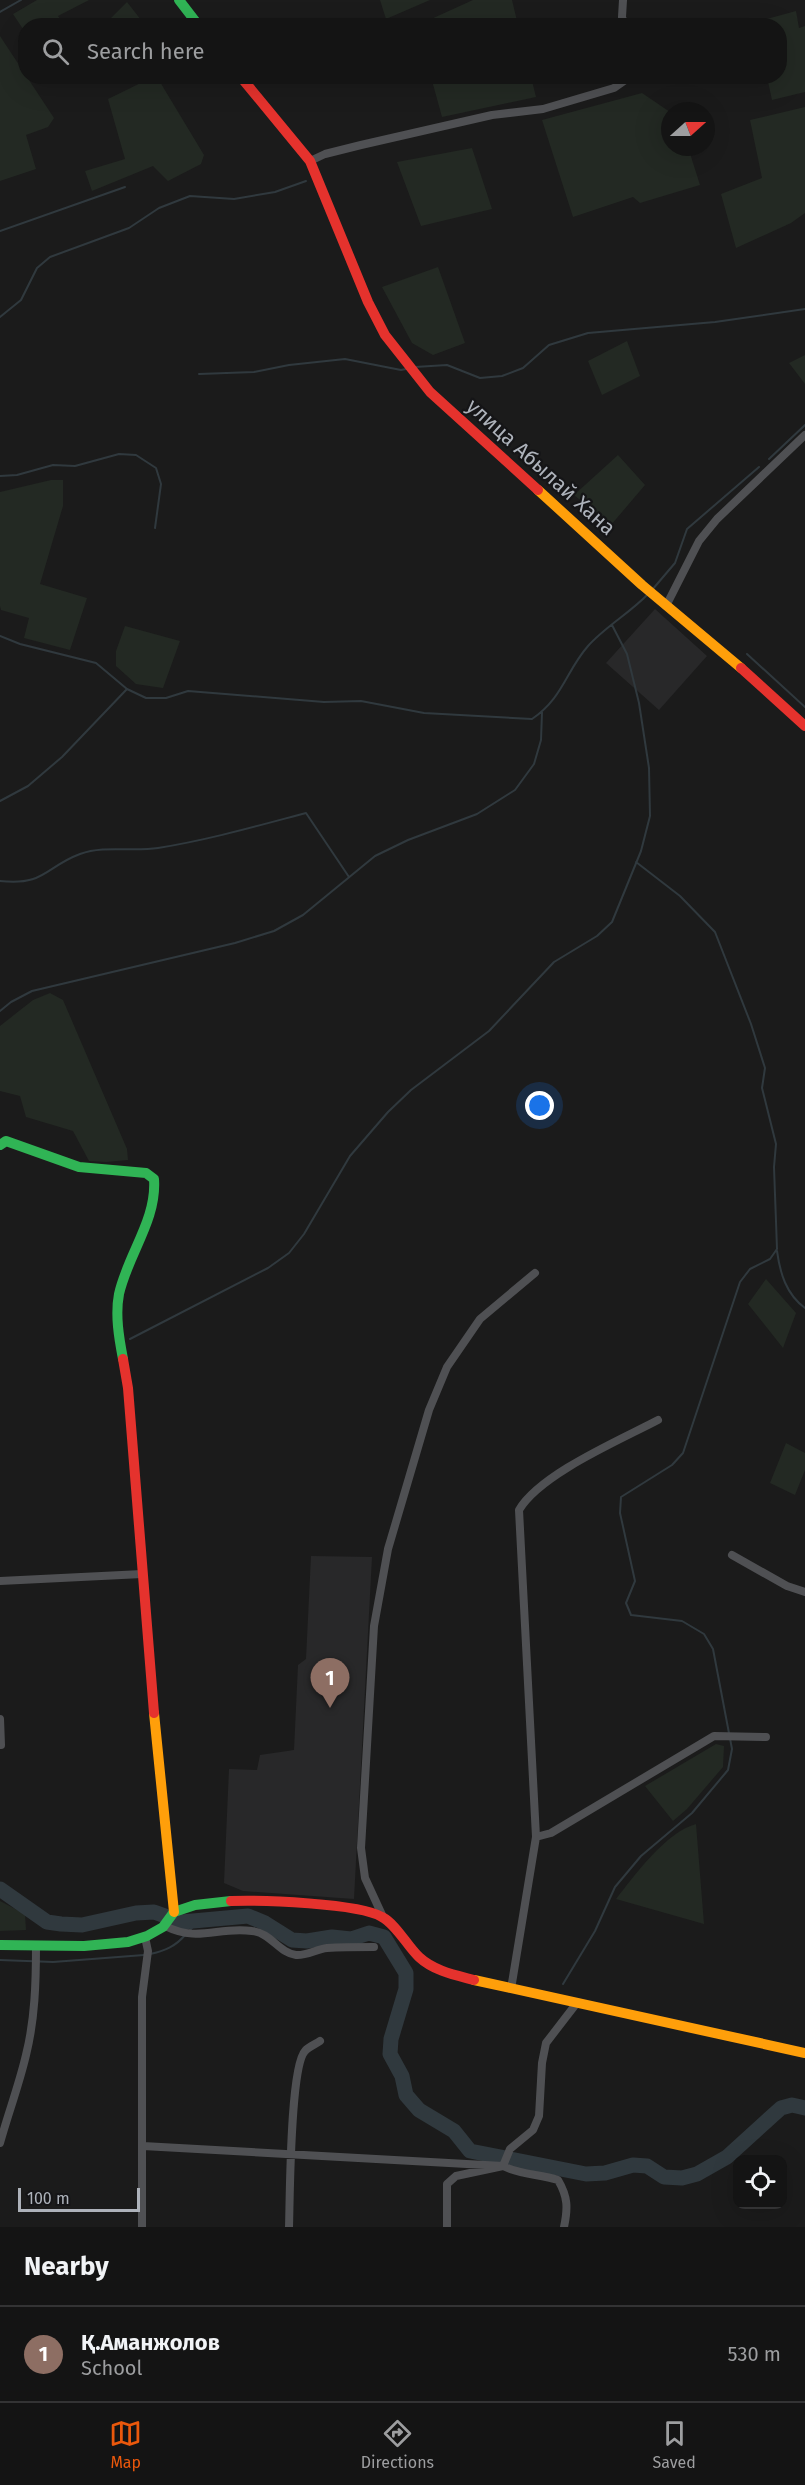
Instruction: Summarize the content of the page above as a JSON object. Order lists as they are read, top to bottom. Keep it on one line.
{"streets":{"main road":["улица Абылай Хана"]},"scale_bar":"100 m","north":"right","page":{"search":"Search here","pins":"1","scale":"100 m","heading":"Nearby","list":[{"mark":"1","name":"Қ.Аманжолов","note":"School","value":"530 m"}],"nav":["Map","Directions","Saved"]}}
